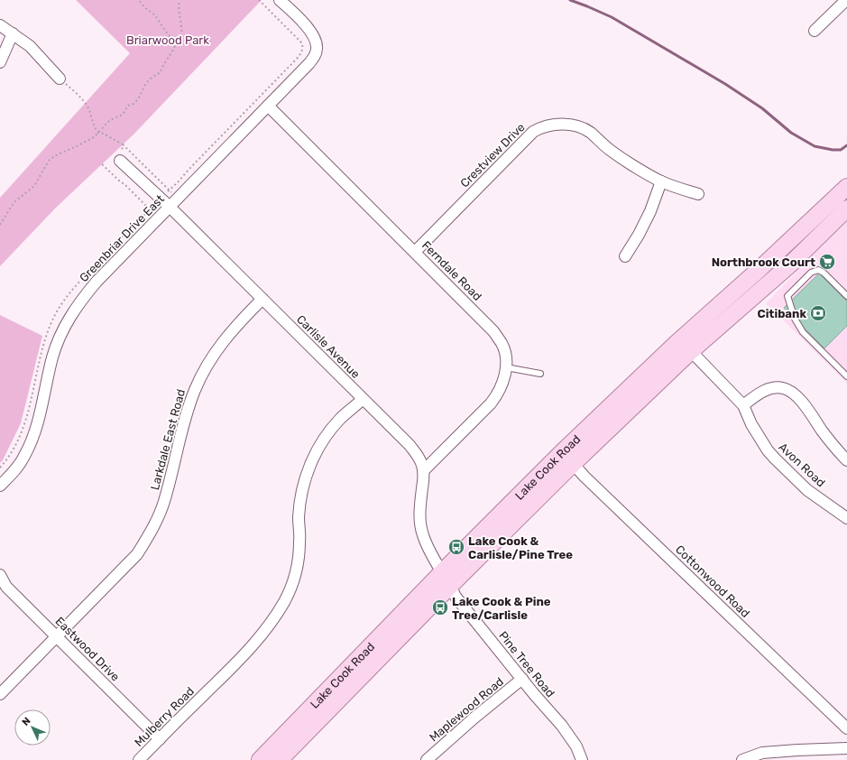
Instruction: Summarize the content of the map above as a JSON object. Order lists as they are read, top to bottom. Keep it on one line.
{"streets":{"main road":["Lake Cook Road"],"street":["Crestview Drive","Greenbriar Drive East","Ferndale Road","Carlisle Avenue","Larkdale East Road","Avon Road","Cottonwood Road","Eastwood Drive","Pine Tree Road","Maplewood Road","Mulberry Road"]},"crossings":[["Crestview Drive","Ferndale Road"],["Greenbriar Drive East","Ferndale Road"],["Greenbriar Drive East","Carlisle Avenue"],["Ferndale Road","Carlisle Avenue"],["Carlisle Avenue","Larkdale East Road"],["Carlisle Avenue","Lake Cook Road"],["Carlisle Avenue","Pine Tree Road"],["Carlisle Avenue","Mulberry Road"],["Larkdale East Road","Eastwood Drive"],["Avon Road","Lake Cook Road"],["Lake Cook Road","Cottonwood Road"],["Lake Cook Road","Pine Tree Road"],["Eastwood Drive","Mulberry Road"],["Pine Tree Road","Maplewood Road"]],"parks":["Briarwood Park"],"places":{"supermarket":["Northbrook Court"],"bank":["Citibank"],"bus stop":["Lake Cook & Carlisle/Pine Tree","Lake Cook & Pine Tree/Carlisle"]},"north":"top left"}
